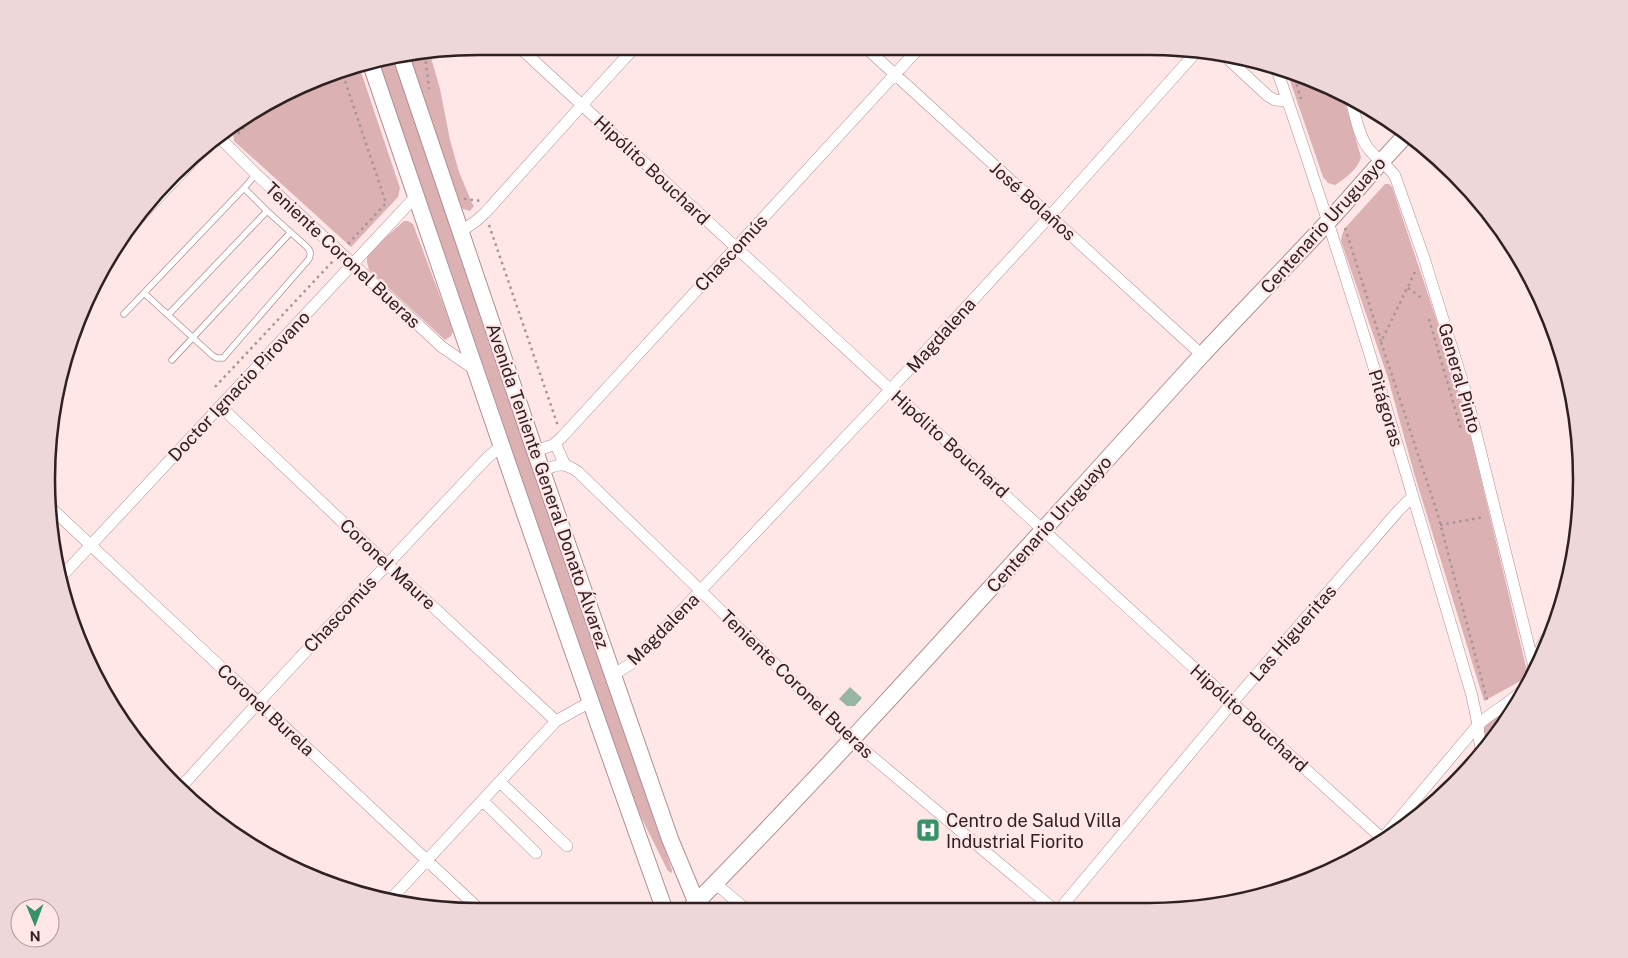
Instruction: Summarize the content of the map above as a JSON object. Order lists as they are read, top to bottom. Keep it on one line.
{"streets":{"main road":["Centenario Uruguayo","Avenida Teniente General Donato Álvarez"],"street":["Hipólito Bouchard","José Bolaños","Chascomús","Teniente Coronel Bueras","Magdalena","General Pinto","Doctor Ignacio Pirovano","Pitágoras","Coronel Maure","Las Higueritas","Coronel Burela"]},"crossings":[["Hipólito Bouchard","Centenario Uruguayo"],["Hipólito Bouchard","Chascomús"],["Hipólito Bouchard","Magdalena"],["Hipólito Bouchard","Las Higueritas"],["José Bolaños","Centenario Uruguayo"],["José Bolaños","Chascomús"],["José Bolaños","Magdalena"],["Centenario Uruguayo","Teniente Coronel Bueras"],["Centenario Uruguayo","General Pinto"],["Centenario Uruguayo","Pitágoras"],["Chascomús","Avenida Teniente General Donato Álvarez"],["Chascomús","Coronel Maure"],["Chascomús","Coronel Burela"],["Teniente Coronel Bueras","Magdalena"],["Teniente Coronel Bueras","Doctor Ignacio Pirovano"],["Teniente Coronel Bueras","Avenida Teniente General Donato Álvarez"],["Magdalena","Avenida Teniente General Donato Álvarez"],["Doctor Ignacio Pirovano","Avenida Teniente General Donato Álvarez"],["Doctor Ignacio Pirovano","Coronel Maure"],["Doctor Ignacio Pirovano","Coronel Burela"],["Pitágoras","Las Higueritas"]],"places":{"hospital":["Centro de Salud Villa Industrial Fiorito"]},"north":"bottom"}
